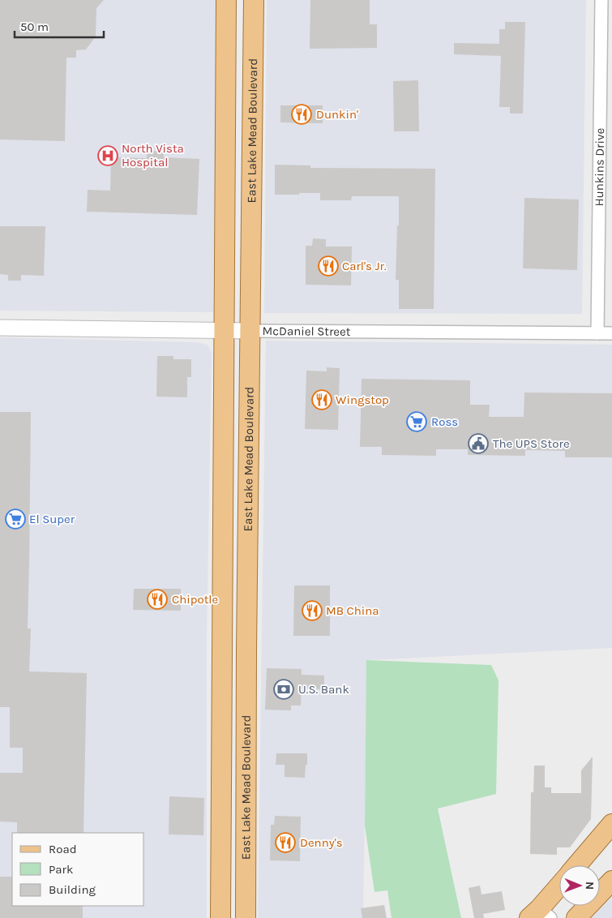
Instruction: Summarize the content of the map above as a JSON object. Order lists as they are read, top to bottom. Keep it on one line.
{"streets":{"main road":["East Lake Mead Boulevard"],"street":["Hunkins Drive","McDaniel Street"]},"crossings":[["East Lake Mead Boulevard","McDaniel Street"],["Hunkins Drive","McDaniel Street"]],"places":{"restaurant":["Dunkin'","Carl's Jr.","Wingstop","Chipotle","MB China","Denny's"],"hospital":["North Vista Hospital"],"supermarket":["Ross","El Super"],"public building":["The UPS Store"],"bank":["U.S. Bank"]},"legend":["Road","Park","Building"],"scale_bar":"50 m","north":"right"}
